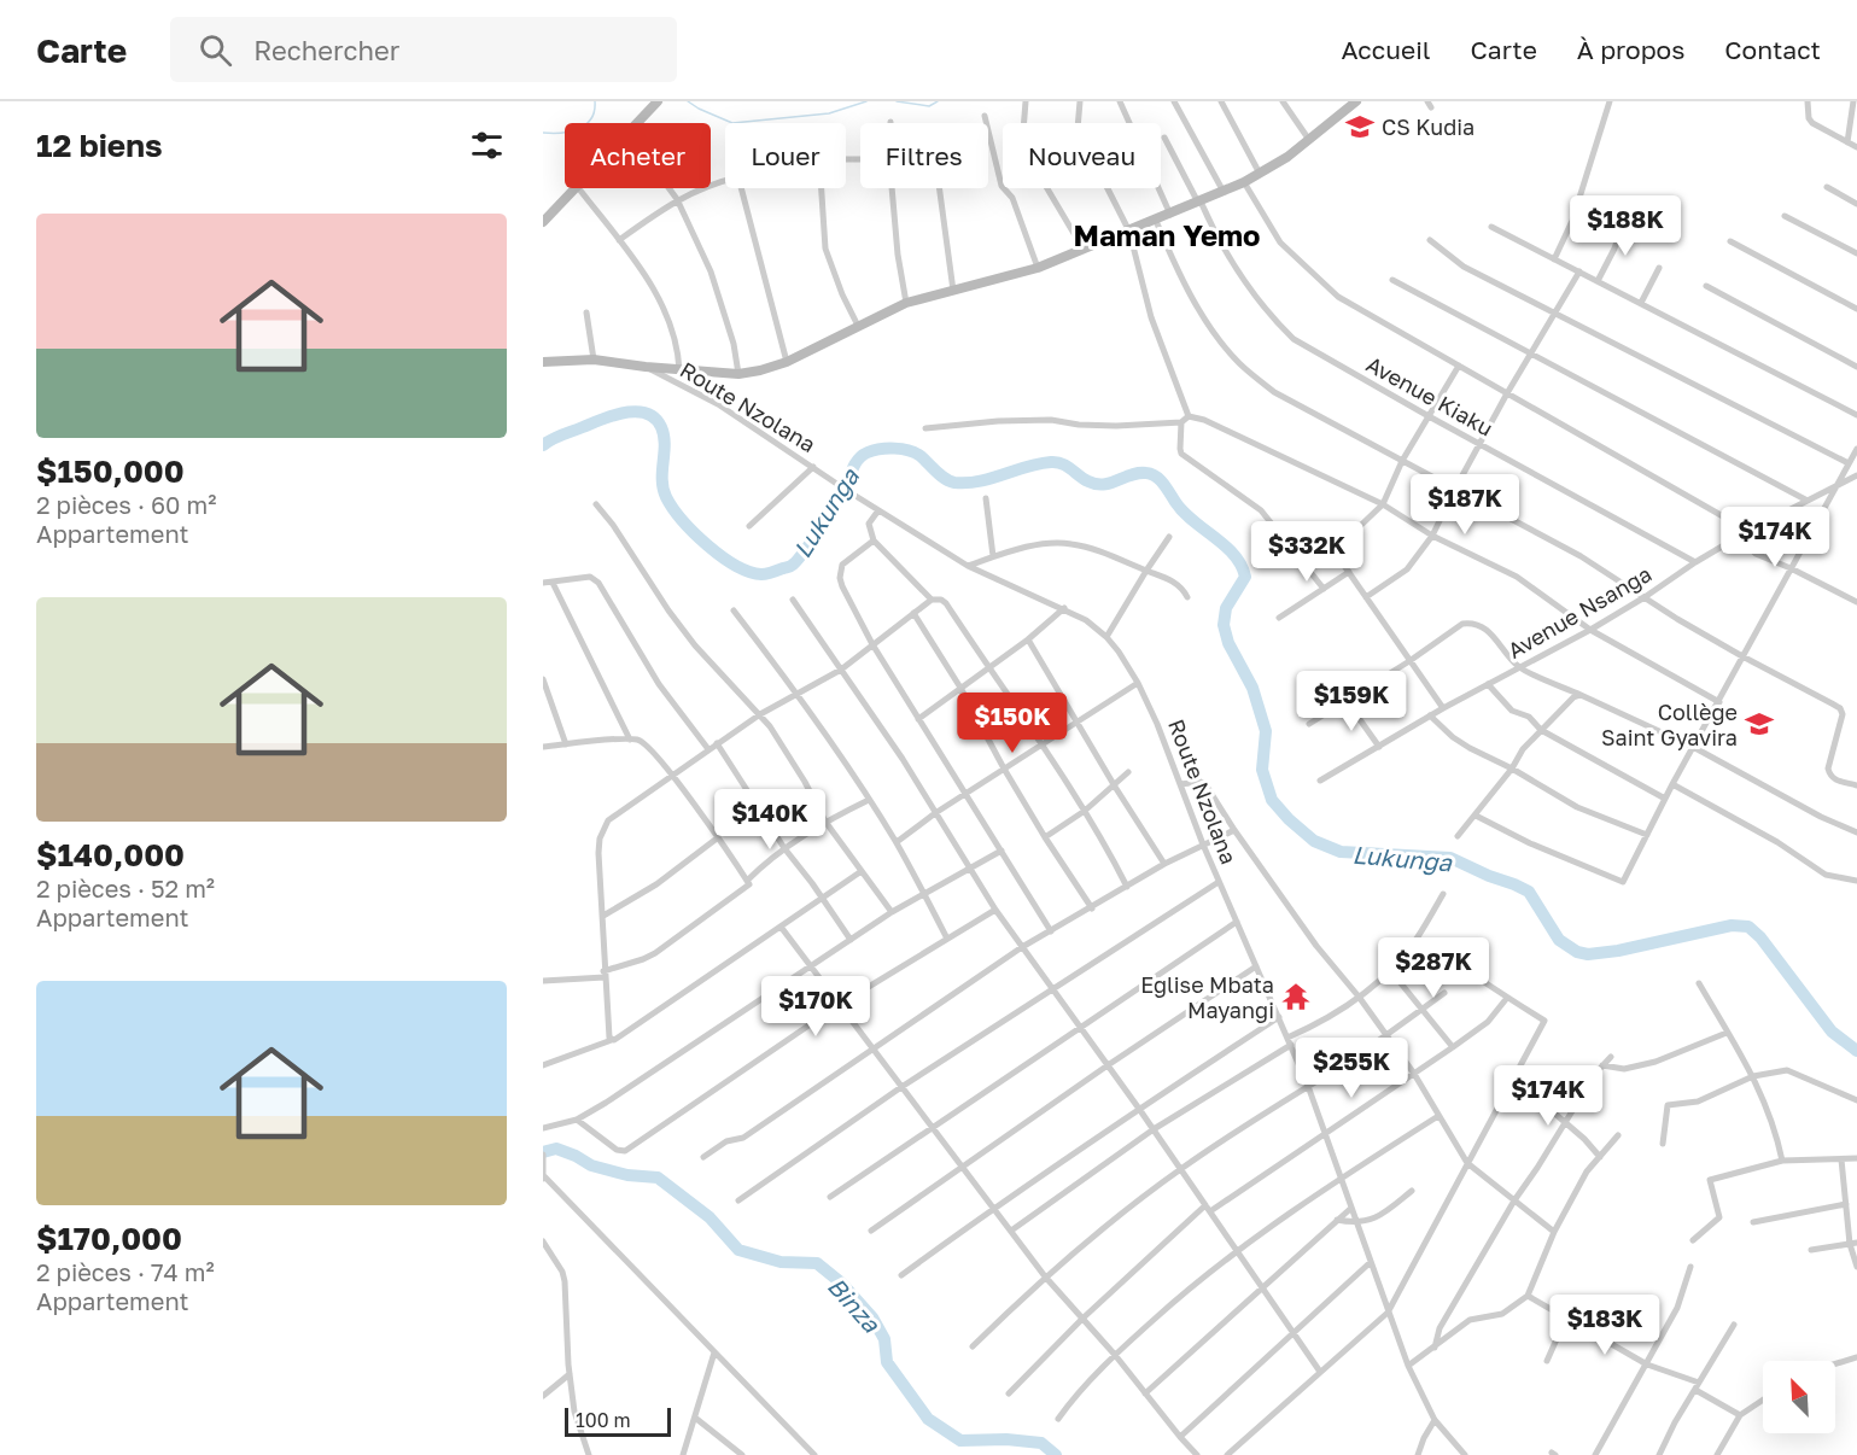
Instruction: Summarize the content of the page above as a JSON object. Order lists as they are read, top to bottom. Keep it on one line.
{"streets":{"street":["Avenue Kiaku","Route Nzolana","Avenue Nsanga"]},"crossings":[["Avenue Kiaku","Avenue Nsanga"]],"districts":["Maman Yemo"],"water":["Lukunga","Binza"],"places":{"school or university":["CS Kudia","Collège Saint Gyavira"],"temple":["Eglise Mbata Mayangi"]},"scale_bar":"100 m","north":"top left","page":{"header":"Carte","search":"Rechercher","nav":["Accueil","Carte","À propos","Contact"],"heading":"12 biens","chip":["Acheter","Louer","Filtres","Nouveau"],"list":[{"name":"$150,000","note":"2 pièces · 60 m² · Appartement"},{"name":"$140,000","note":"2 pièces · 52 m² · Appartement"},{"name":"$170,000","note":"2 pièces · 74 m² · Appartement"}],"price":["$188K","$187K","$174K","$332K","$159K","$150K","$140K","$287K","$170K","$255K","$174K","$183K"],"scale":"100 m"}}
